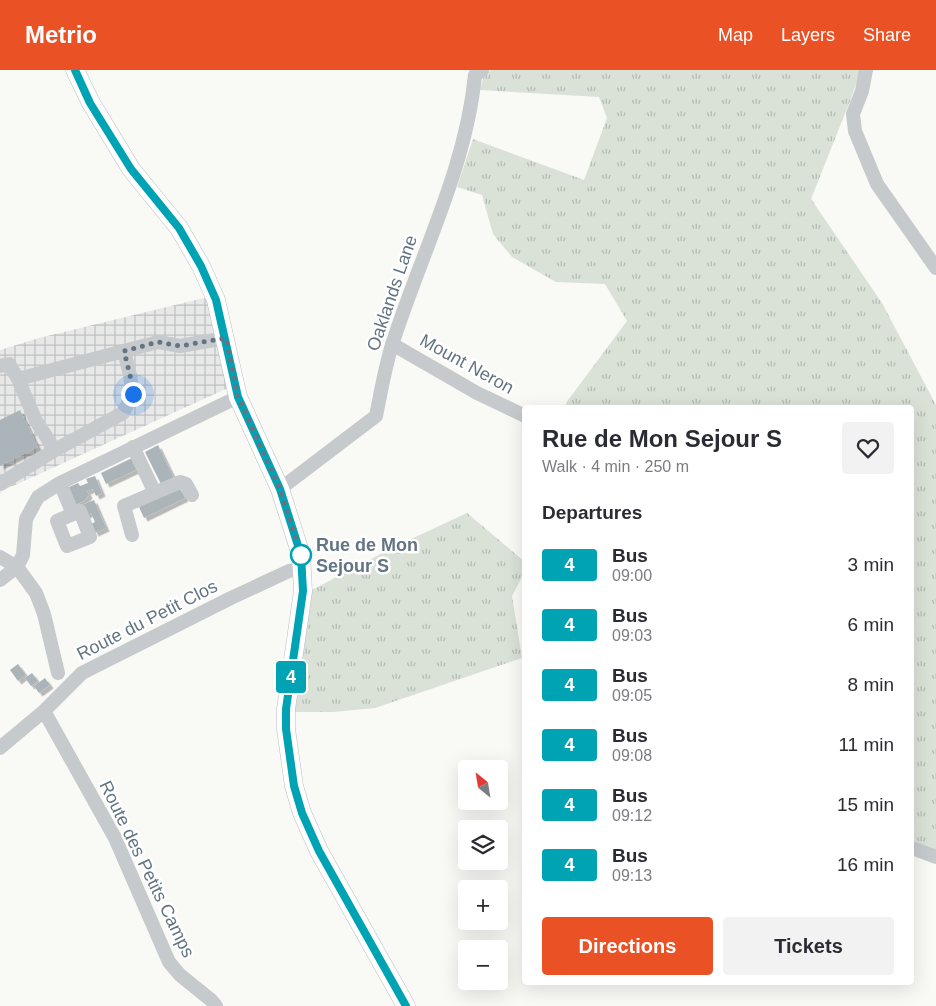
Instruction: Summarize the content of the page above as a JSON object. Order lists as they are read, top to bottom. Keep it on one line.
{"streets":{"street":["Oaklands Lane","Mount Neron","Route du Petit Clos","Route des Petits Camps"]},"crossings":[["Oaklands Lane","Mount Neron"],["Route du Petit Clos","Route des Petits Camps"]],"places":["Rue de Mon Sejour S"],"lines":["bus line 4"],"north":"top left","page":{"header":"Metrio","nav":["Map","Layers","Share"],"on_map":"4","heading":[["Rue de Mon Sejour S","Walk · 4 min · 250 m"],"Departures"],"list":[{"mark":"4","name":"Bus","note":"09:00","value":"3 min"},{"mark":"4","name":"Bus","note":"09:03","value":"6 min"},{"mark":"4","name":"Bus","note":"09:05","value":"8 min"},{"mark":"4","name":"Bus","note":"09:08","value":"11 min"},{"mark":"4","name":"Bus","note":"09:12","value":"15 min"},{"mark":"4","name":"Bus","note":"09:13","value":"16 min"}],"map_buttons":["+","−"],"buttons":["Directions","Tickets"]}}
